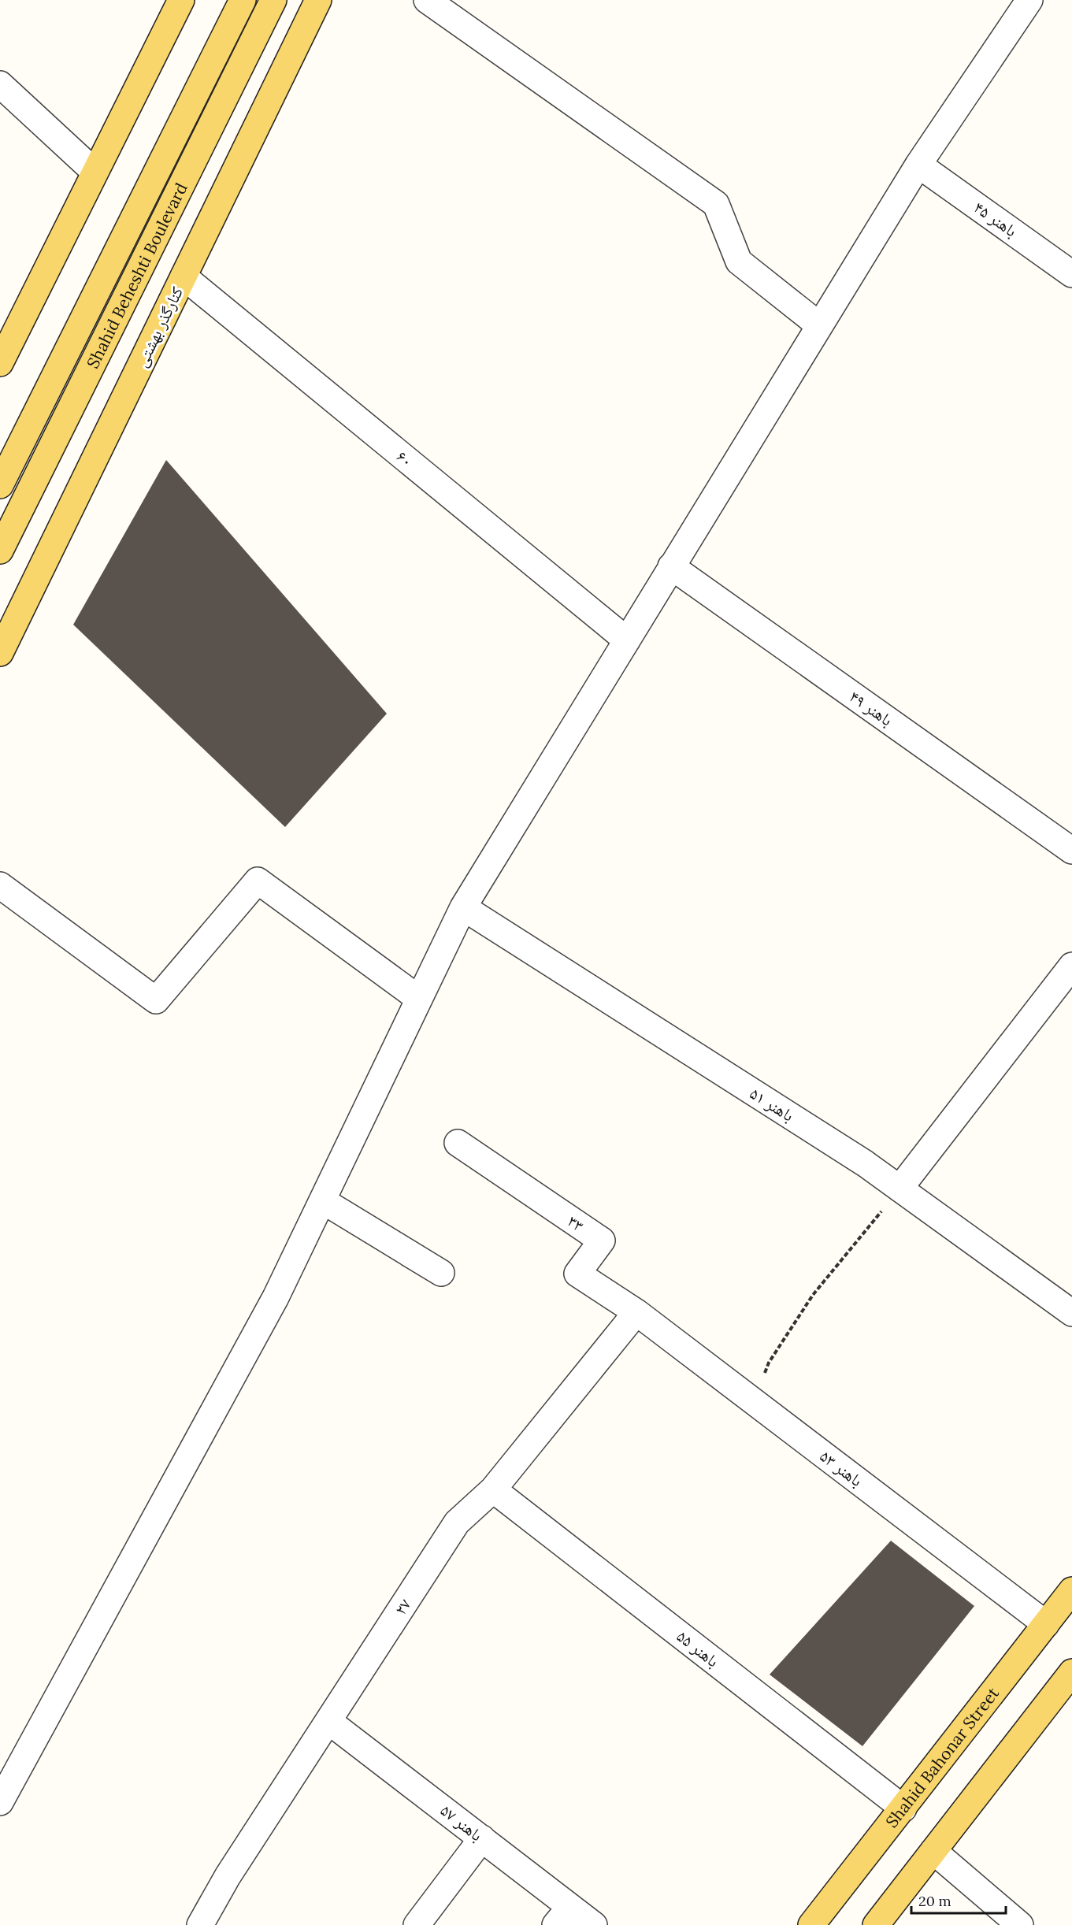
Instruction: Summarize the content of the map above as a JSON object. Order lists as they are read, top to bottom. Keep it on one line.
{"streets":{"main road":["Shahid Beheshti Boulevard","کنارگذر بهشتی","Shahid Bahonar Street"],"street":["باهنر ۴۵","۶۰","باهنر ۴۹","باهنر ۵۱","۳۳","باهنر ۵۳","۲۷","باهنر ۵۵","باهنر ۵۷"]},"crossings":[["کنارگذر بهشتی","۶۰"],["۳۳","باهنر ۵۳"],["۳۳","۲۷"],["باهنر ۵۳","۲۷"],["باهنر ۵۳","Shahid Bahonar Street"],["۲۷","باهنر ۵۵"],["۲۷","باهنر ۵۷"],["باهنر ۵۵","Shahid Bahonar Street"]],"scale_bar":"20 m"}
